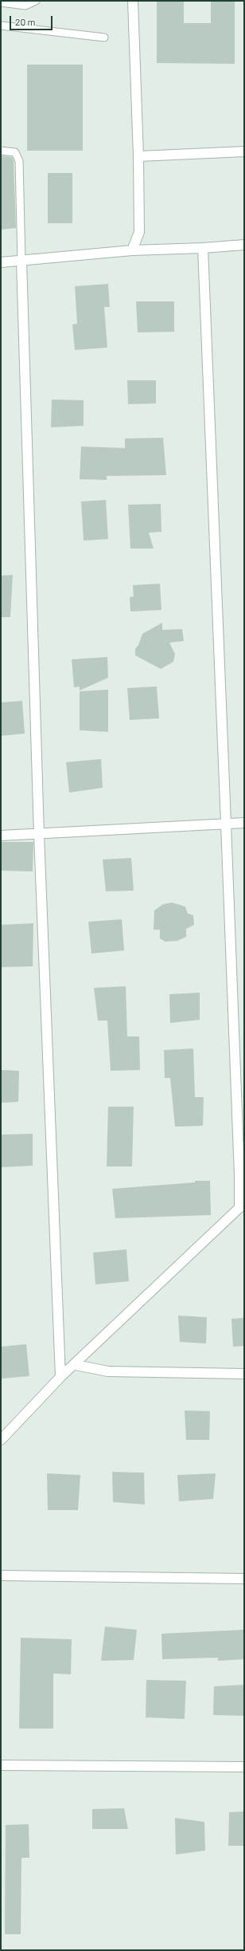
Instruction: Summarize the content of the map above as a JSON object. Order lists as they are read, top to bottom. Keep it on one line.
{"scale_bar":"20 m"}
